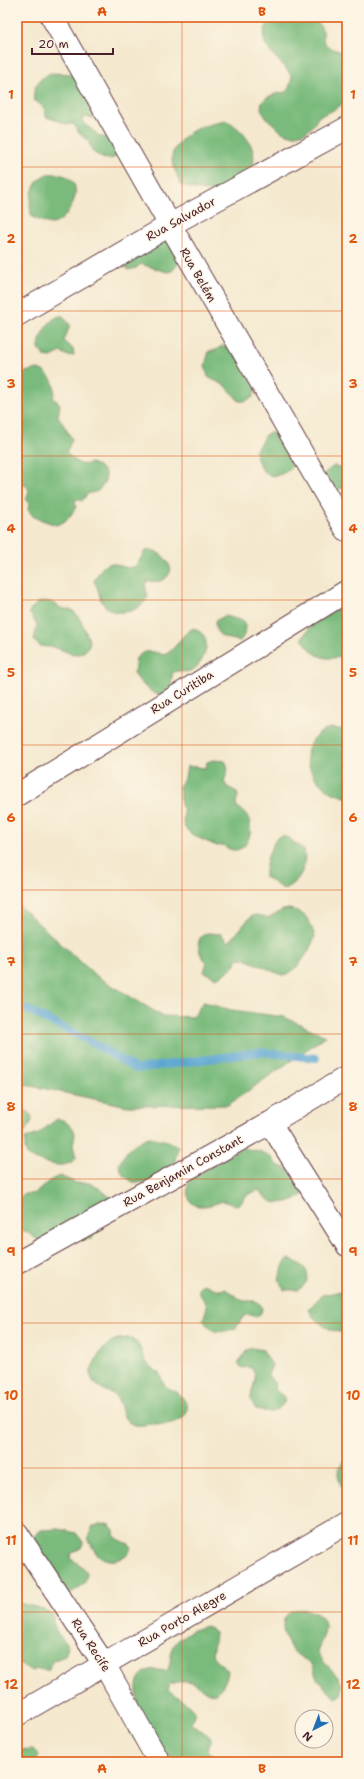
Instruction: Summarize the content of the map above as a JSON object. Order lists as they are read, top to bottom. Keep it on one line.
{"streets":{"street":["Rua Salvador","Rua Belém","Rua Curitiba","Rua Benjamin Constant","Rua Porto Alegre","Rua Recife"]},"crossings":[["Rua Salvador","Rua Belém"],["Rua Porto Alegre","Rua Recife"]],"scale_bar":"20 m","north":"bottom left","grid":{"columns":["A","B"],"rows":["1","2","3","4","5","6","7","8","9","10","11","12"]}}
